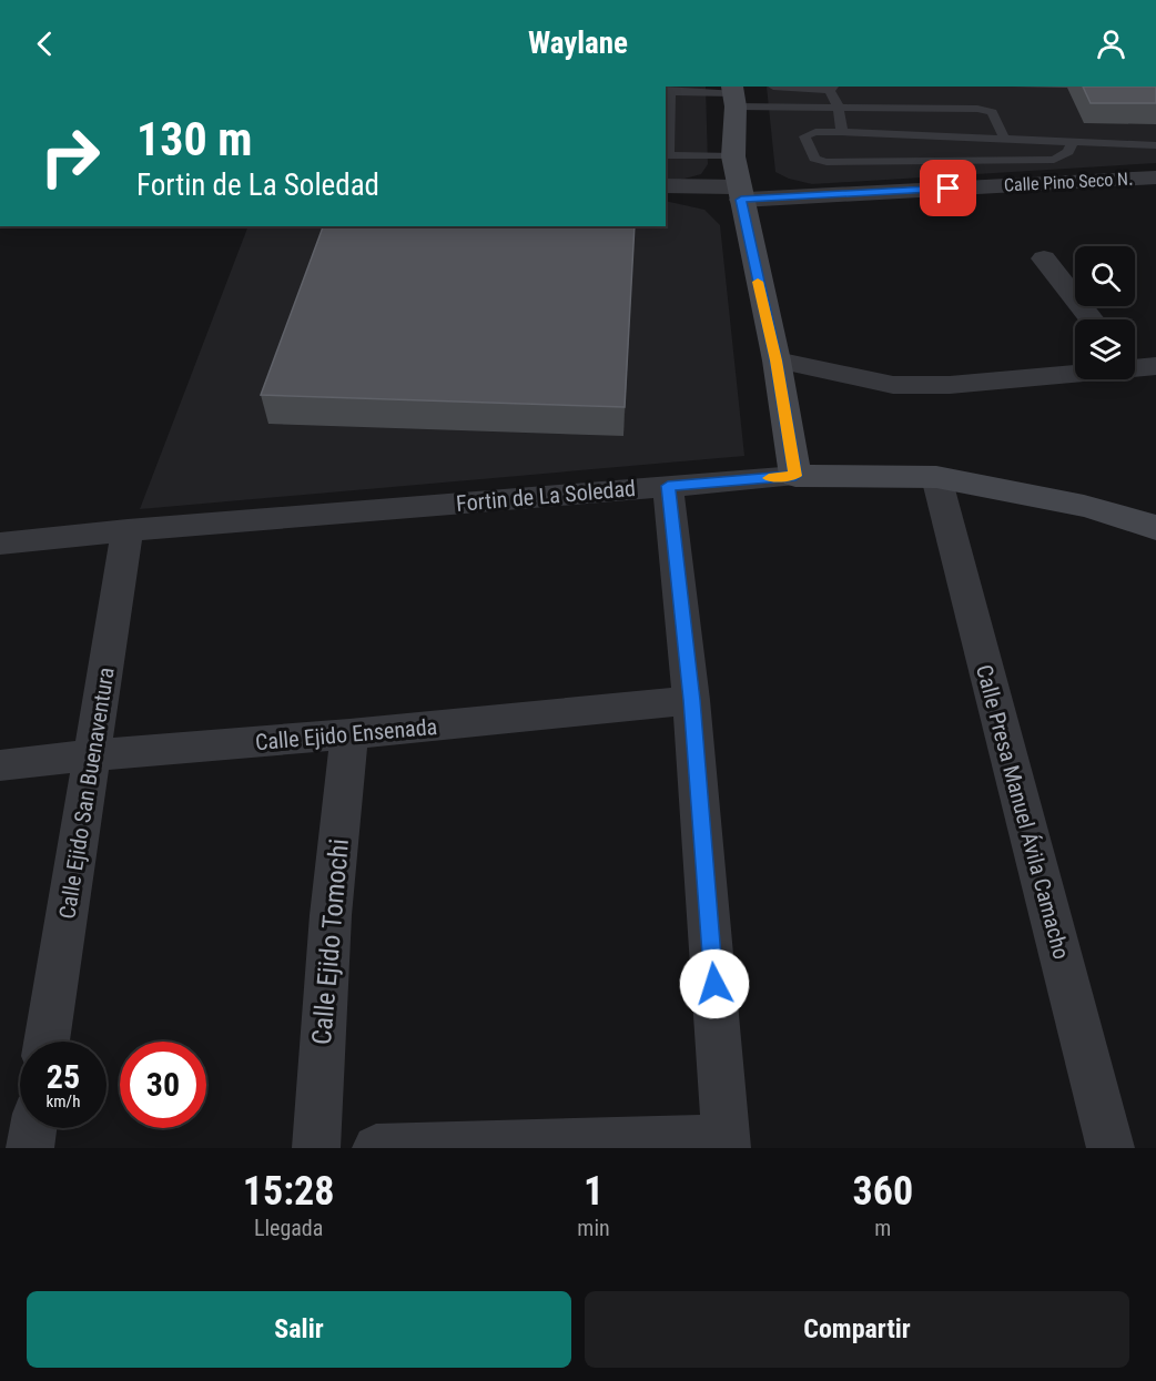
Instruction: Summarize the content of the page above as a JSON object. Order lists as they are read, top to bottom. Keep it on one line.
{"streets":{"street":["Calle Pino Seco N.","Fortin de La Soledad","Calle Ejido Ensenada","Calle Ejido San Buenaventura","Calle Presa Manuel Ávila Camacho","Calle Ejido Tomochi"]},"crossings":[["Fortin de La Soledad","Calle Ejido San Buenaventura"],["Fortin de La Soledad","Calle Presa Manuel Ávila Camacho"],["Calle Ejido Ensenada","Calle Ejido San Buenaventura"],["Calle Ejido Ensenada","Calle Ejido Tomochi"]],"page":{"header":"Waylane","turn":["130 m","Fortin de La Soledad"],"speed":"25 km/h","limit":"30","eta":["15:28","Llegada","1","min","360","m"],"buttons":["Salir","Compartir"]}}
